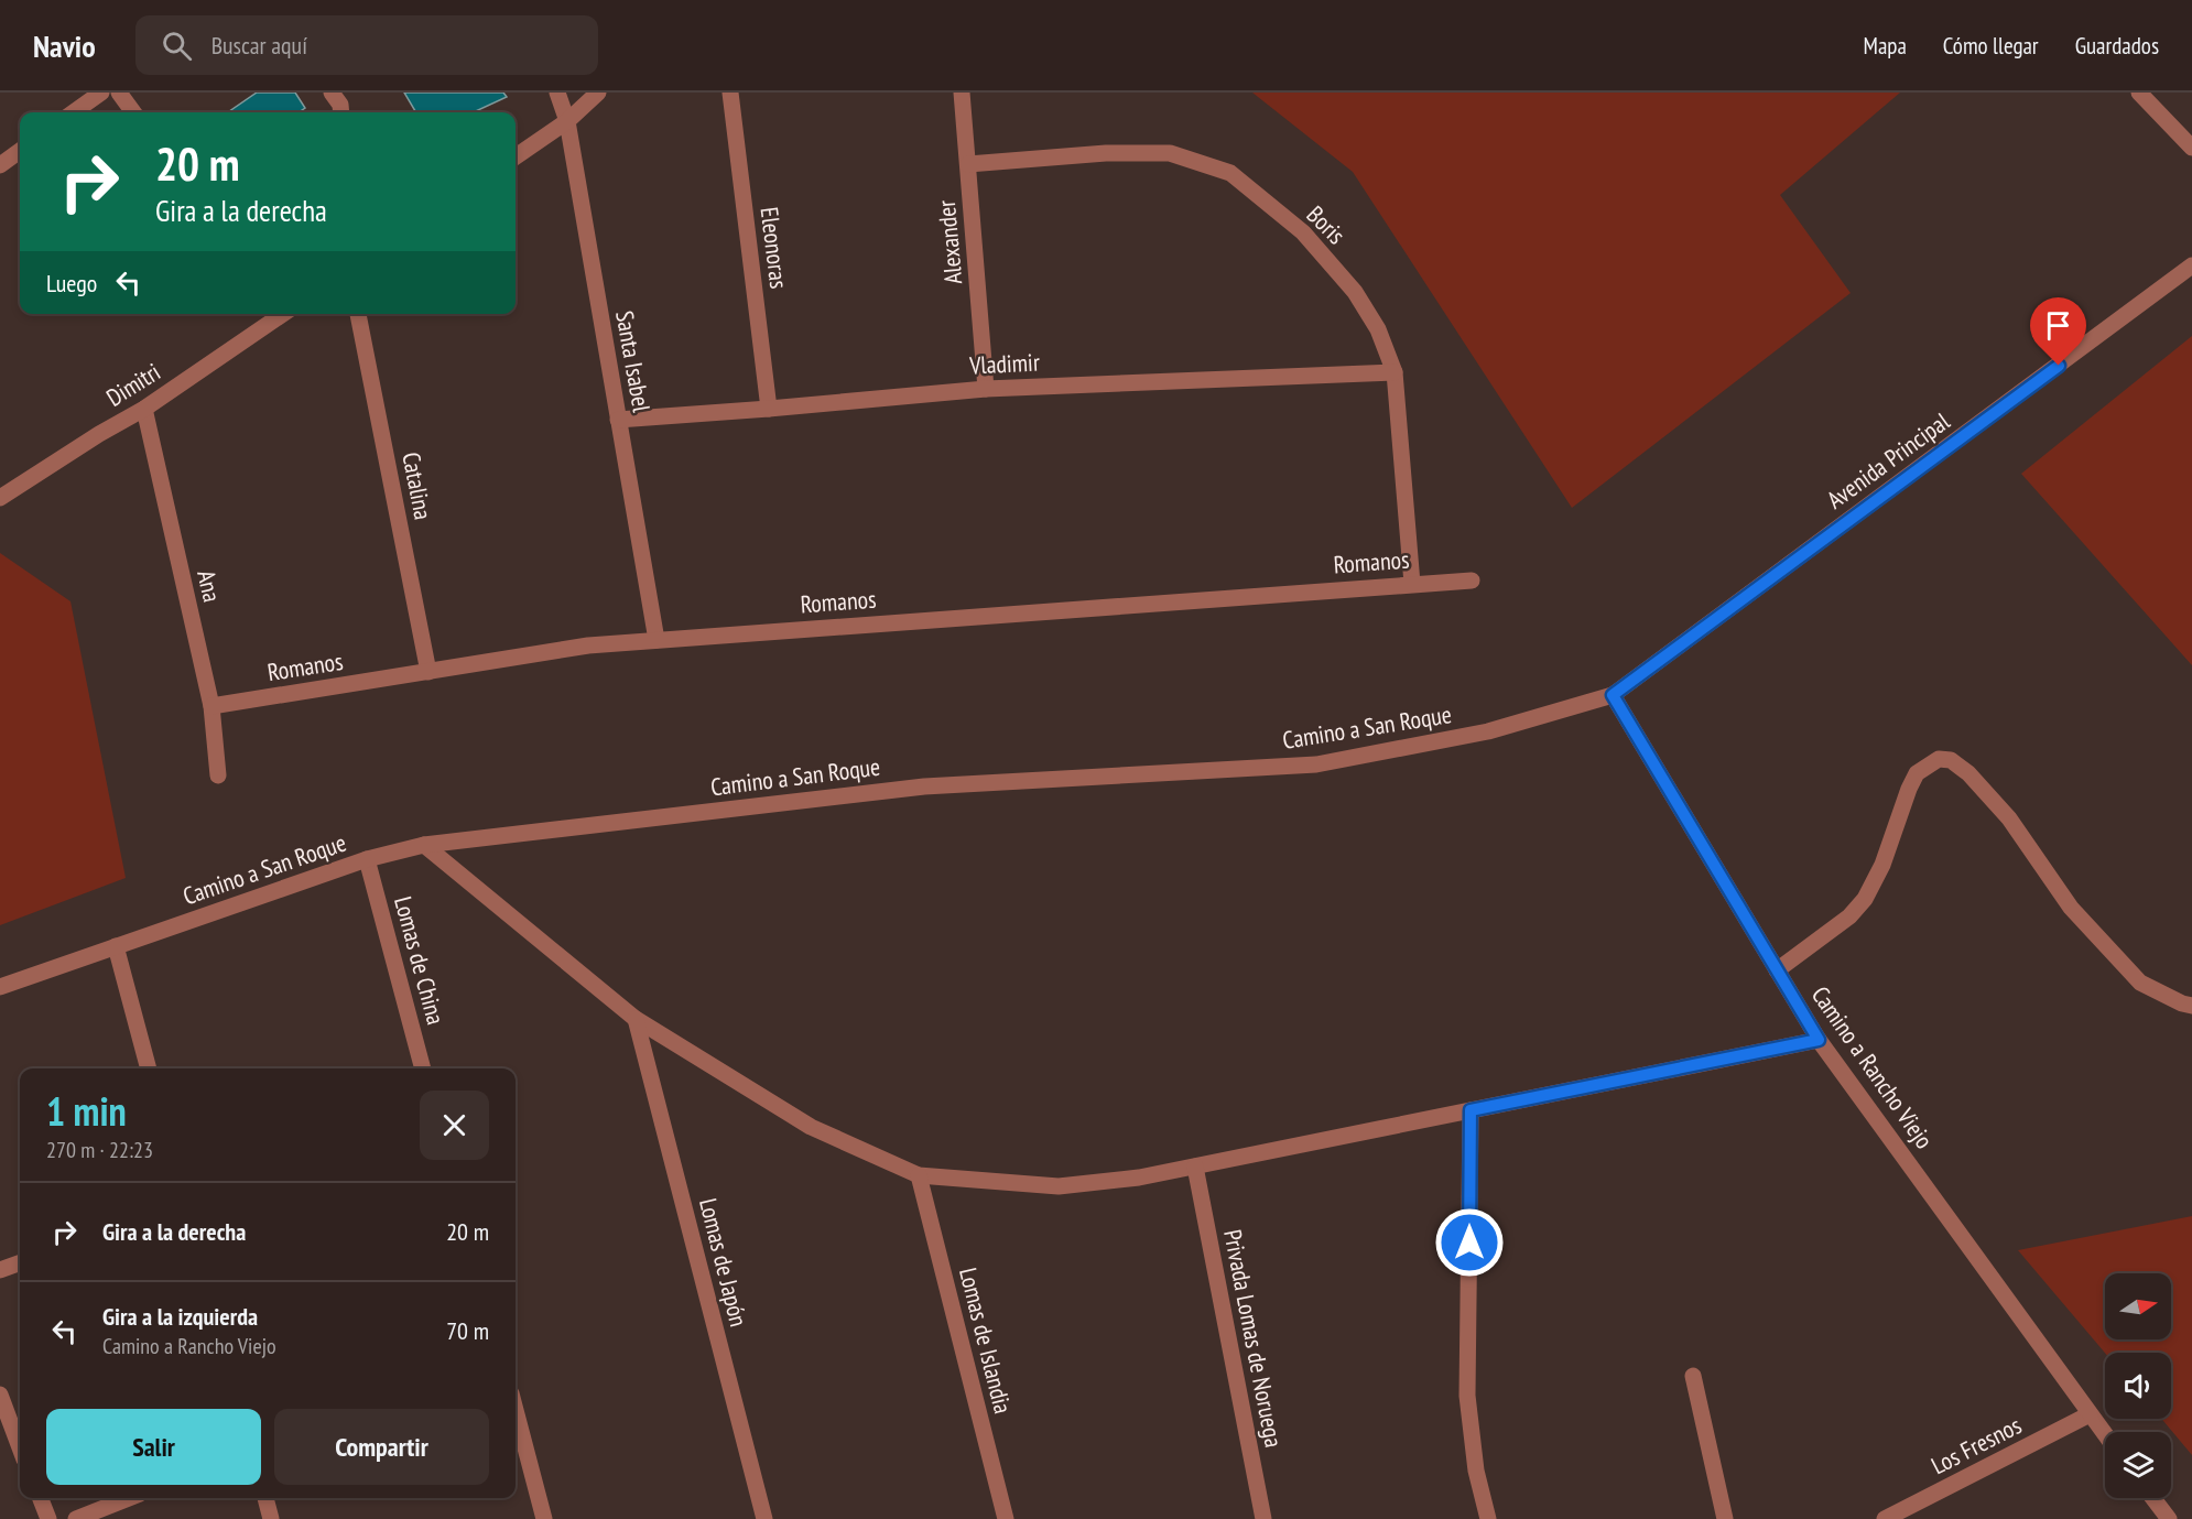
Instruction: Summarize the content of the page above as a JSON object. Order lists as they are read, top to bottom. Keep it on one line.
{"streets":{"street":["Boris","Alexander","Eleonoras","Santa Isabel","Vladimir","Dimitri","Avenida Principal","Catalina","Romanos","Ana","Camino a San Roque","Lomas de China","Camino a Rancho Viejo","Lomas de Japón","Privada Lomas de Noruega","Lomas de Islandia","Los Fresnos"]},"crossings":[["Boris","Alexander"],["Boris","Vladimir"],["Boris","Romanos"],["Alexander","Vladimir"],["Eleonoras","Vladimir"],["Santa Isabel","Vladimir"],["Santa Isabel","Romanos"],["Dimitri","Ana"],["Avenida Principal","Camino a San Roque"],["Avenida Principal","Camino a Rancho Viejo"],["Catalina","Romanos"],["Romanos","Ana"],["Camino a San Roque","Lomas de China"],["Camino a San Roque","Camino a Rancho Viejo"],["Camino a Rancho Viejo","Los Fresnos"]],"north":"right","page":{"header":"Navio","search":"Buscar aquí","nav":["Mapa","Cómo llegar","Guardados"],"turn":["20 m","Gira a la derecha"],"then":"Luego","heading":["1 min","270 m · 22:23"],"list":[{"name":"Gira a la derecha","value":"20 m"},{"name":"Gira a la izquierda","note":"Camino a Rancho Viejo","value":"70 m"}],"buttons":["Salir","Compartir"]}}
